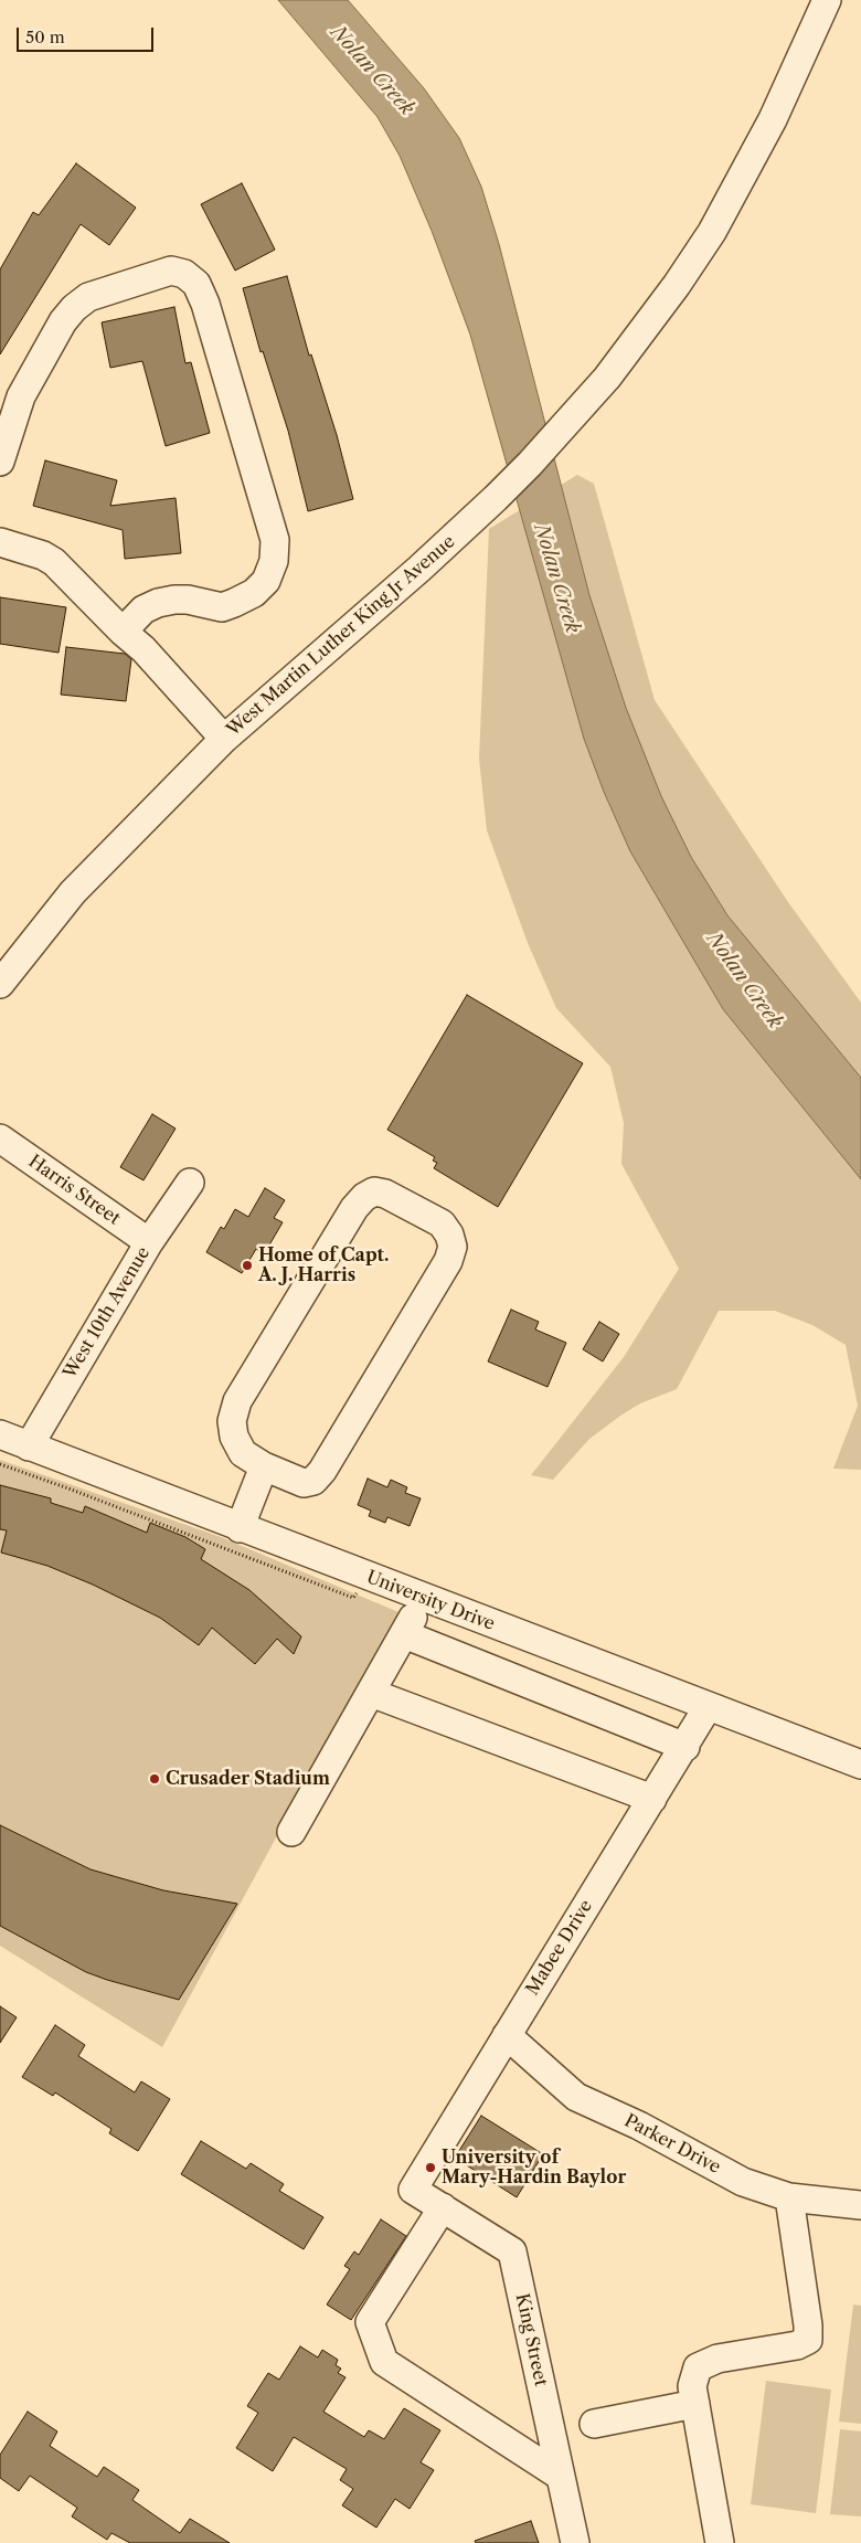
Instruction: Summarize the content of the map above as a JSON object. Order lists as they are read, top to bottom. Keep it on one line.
{"streets":{"street":["West Martin Luther King Jr Avenue","Harris Street","West 10th Avenue","University Drive","Mabee Drive","Parker Drive","King Street"]},"crossings":[["Harris Street","West 10th Avenue"],["West 10th Avenue","University Drive"],["University Drive","Mabee Drive"],["Mabee Drive","Parker Drive"],["Mabee Drive","King Street"]],"water":["Nolan Creek"],"places":["Home of Capt. A. J. Harris","Crusader Stadium","University of Mary-Hardin Baylor"],"scale_bar":"50 m"}
